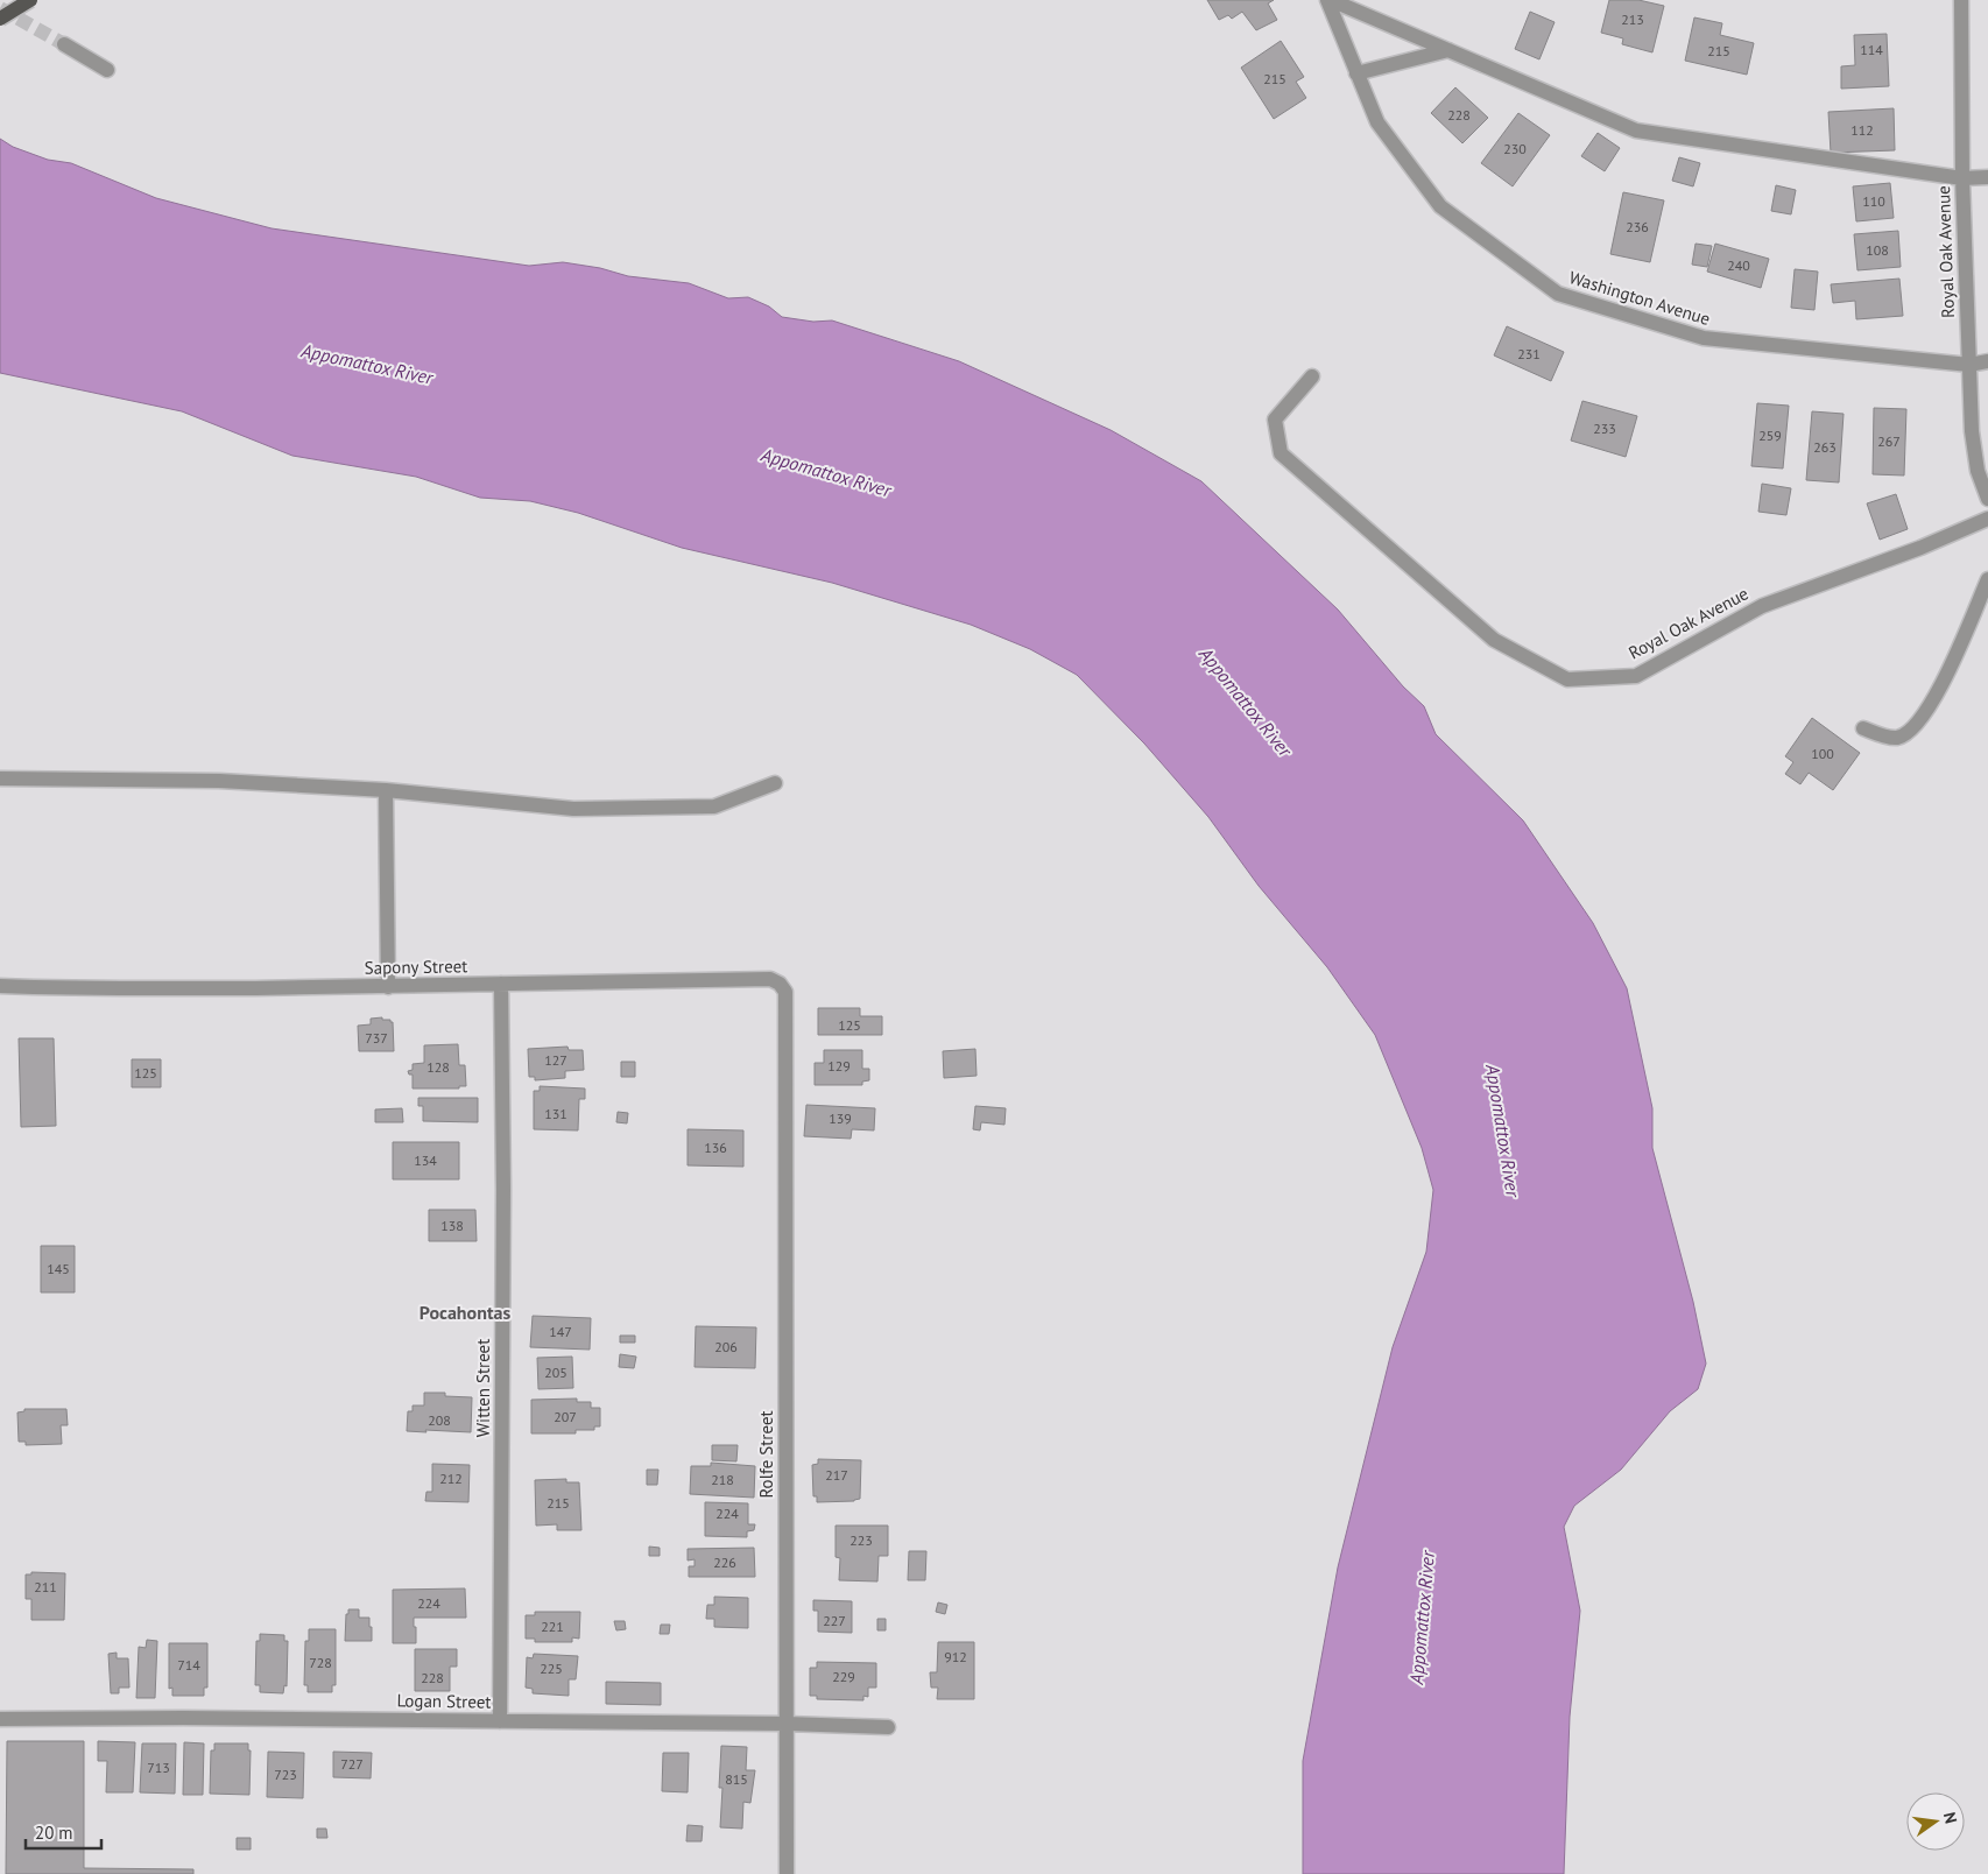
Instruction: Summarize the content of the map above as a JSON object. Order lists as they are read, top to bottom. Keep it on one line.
{"streets":{"street":["Royal Oak Avenue","Washington Avenue","Sapony Street","Witten Street","Rolfe Street","Logan Street"]},"crossings":[["Royal Oak Avenue","Washington Avenue"],["Sapony Street","Witten Street"],["Sapony Street","Rolfe Street"],["Witten Street","Logan Street"],["Rolfe Street","Logan Street"]],"districts":["Pocahontas"],"water":["Appomattox River"],"house_numbers":["213","114","215","215","228","112","230","110","236","108","240","231","233","259","267","263","100","125","737","127","129","128","125","131","139","136","134","138","145","147","206","205","207","208","217","212","218","215","224","223","226","211","224","227","221","912","728","714","225","229","228","727","713","723","815"],"scale_bar":"20 m","north":"right"}
